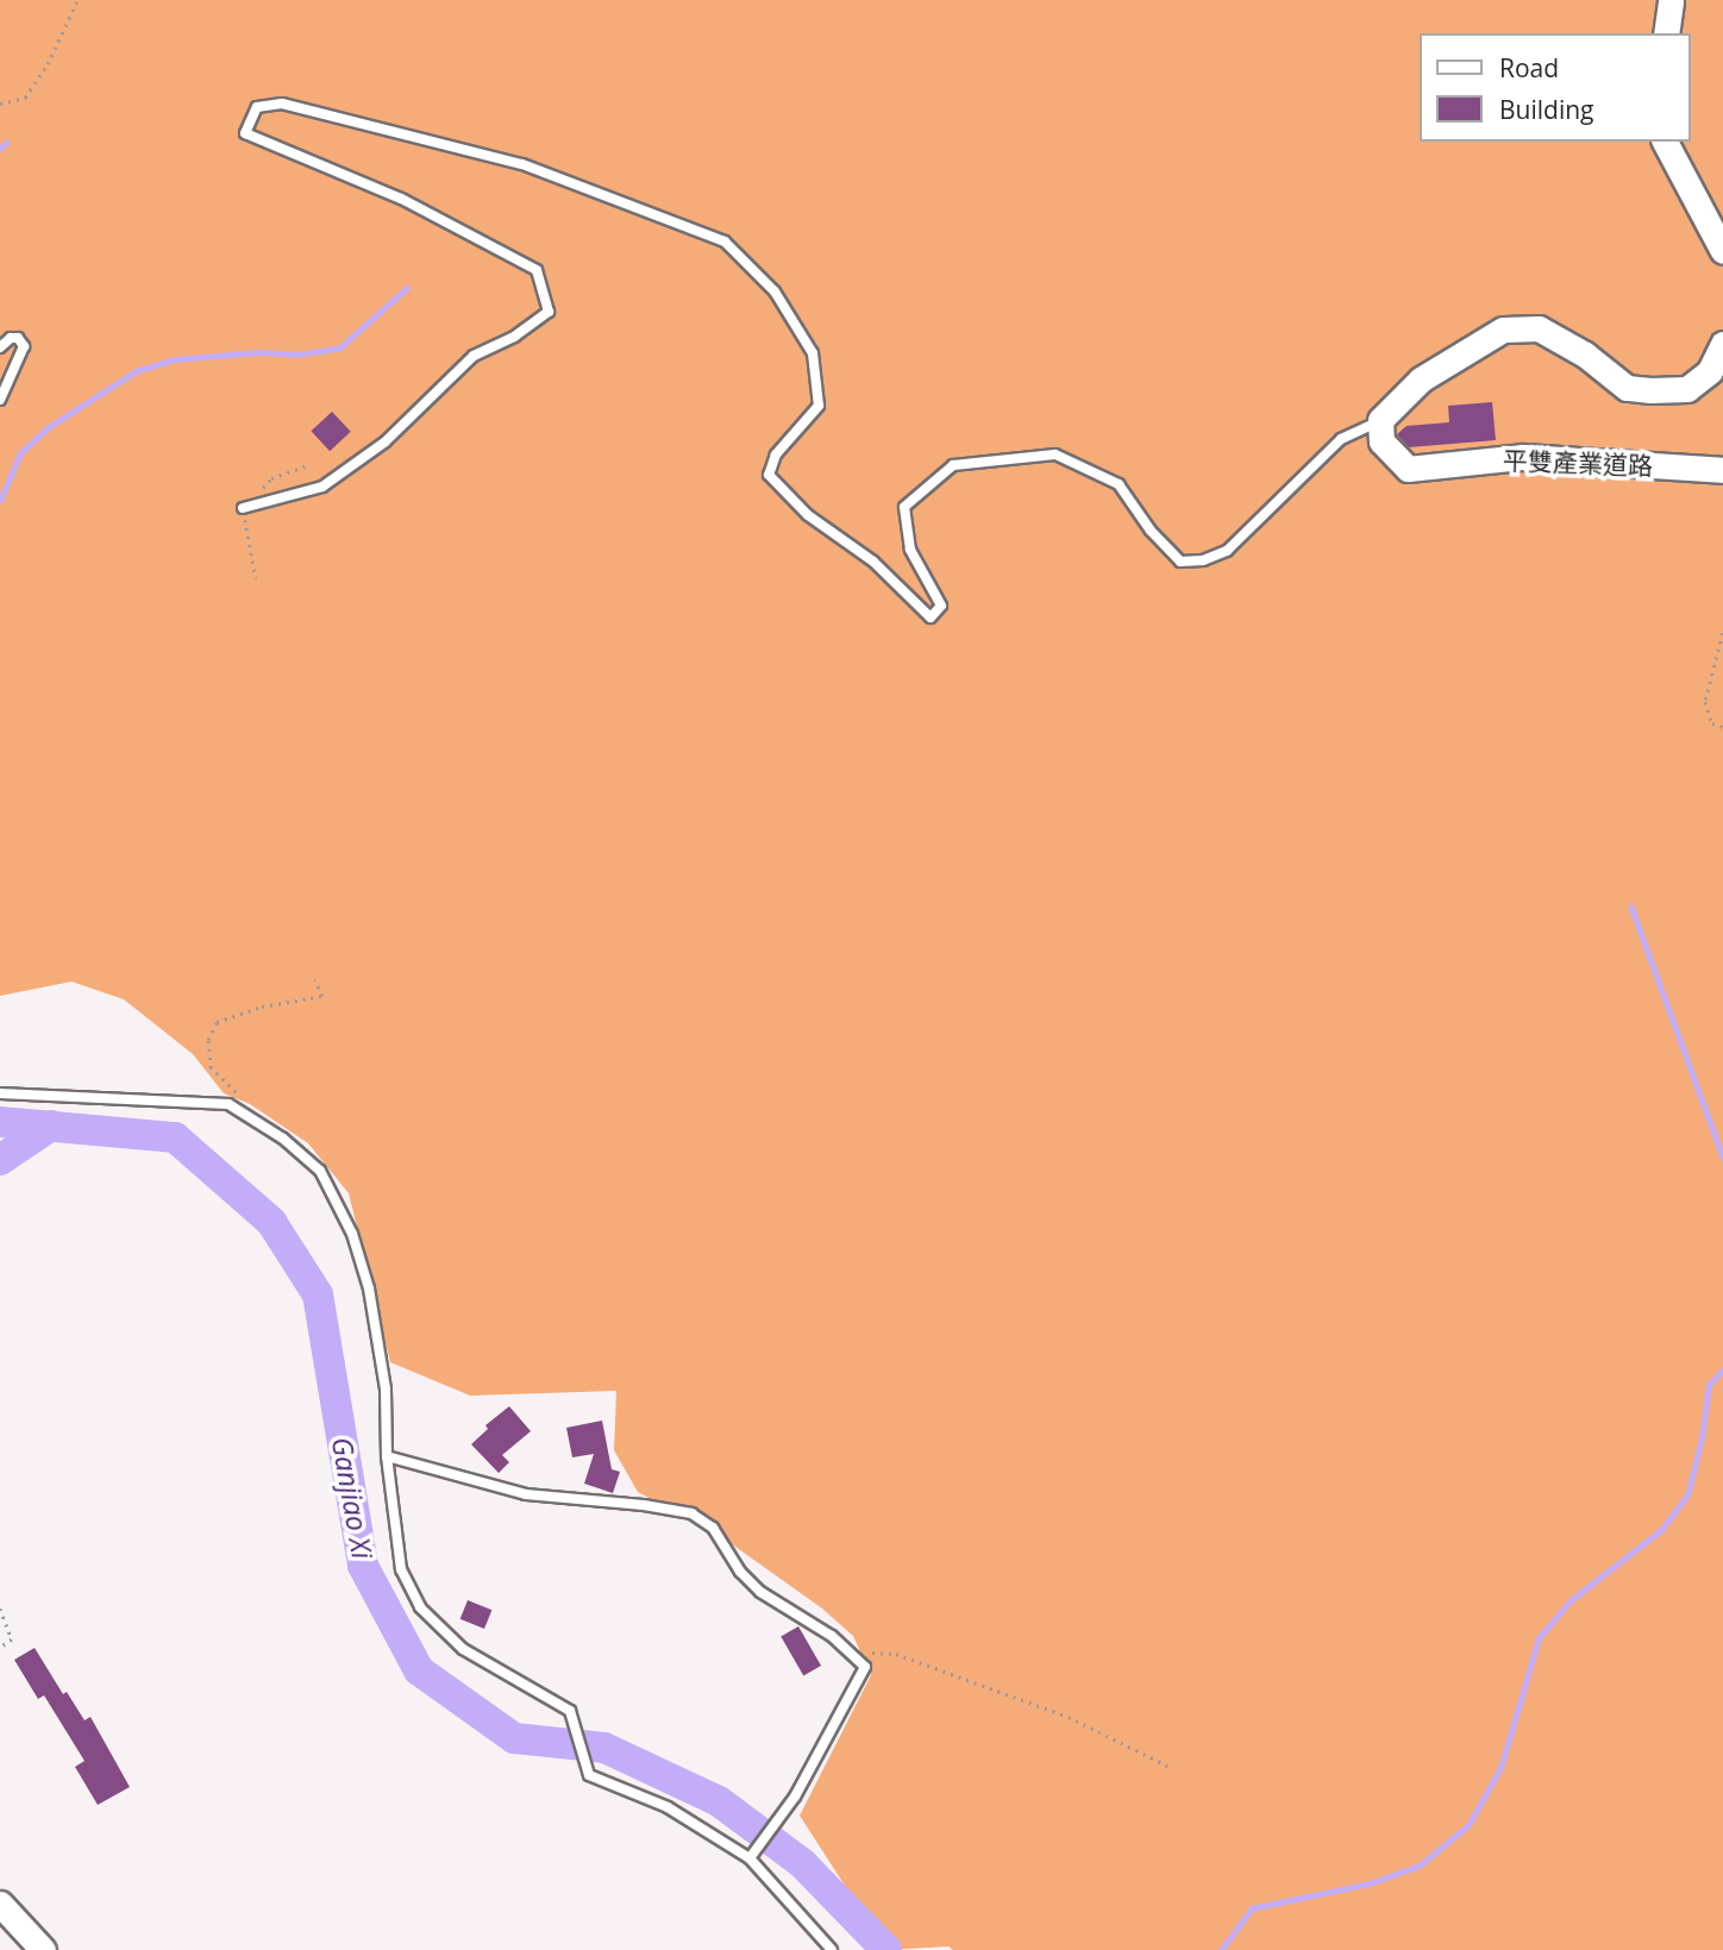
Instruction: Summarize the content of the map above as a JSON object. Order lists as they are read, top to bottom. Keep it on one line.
{"streets":{"street":["平雙產業道路"]},"water":["Ganjiao Xi"],"legend":["Road","Building"]}
